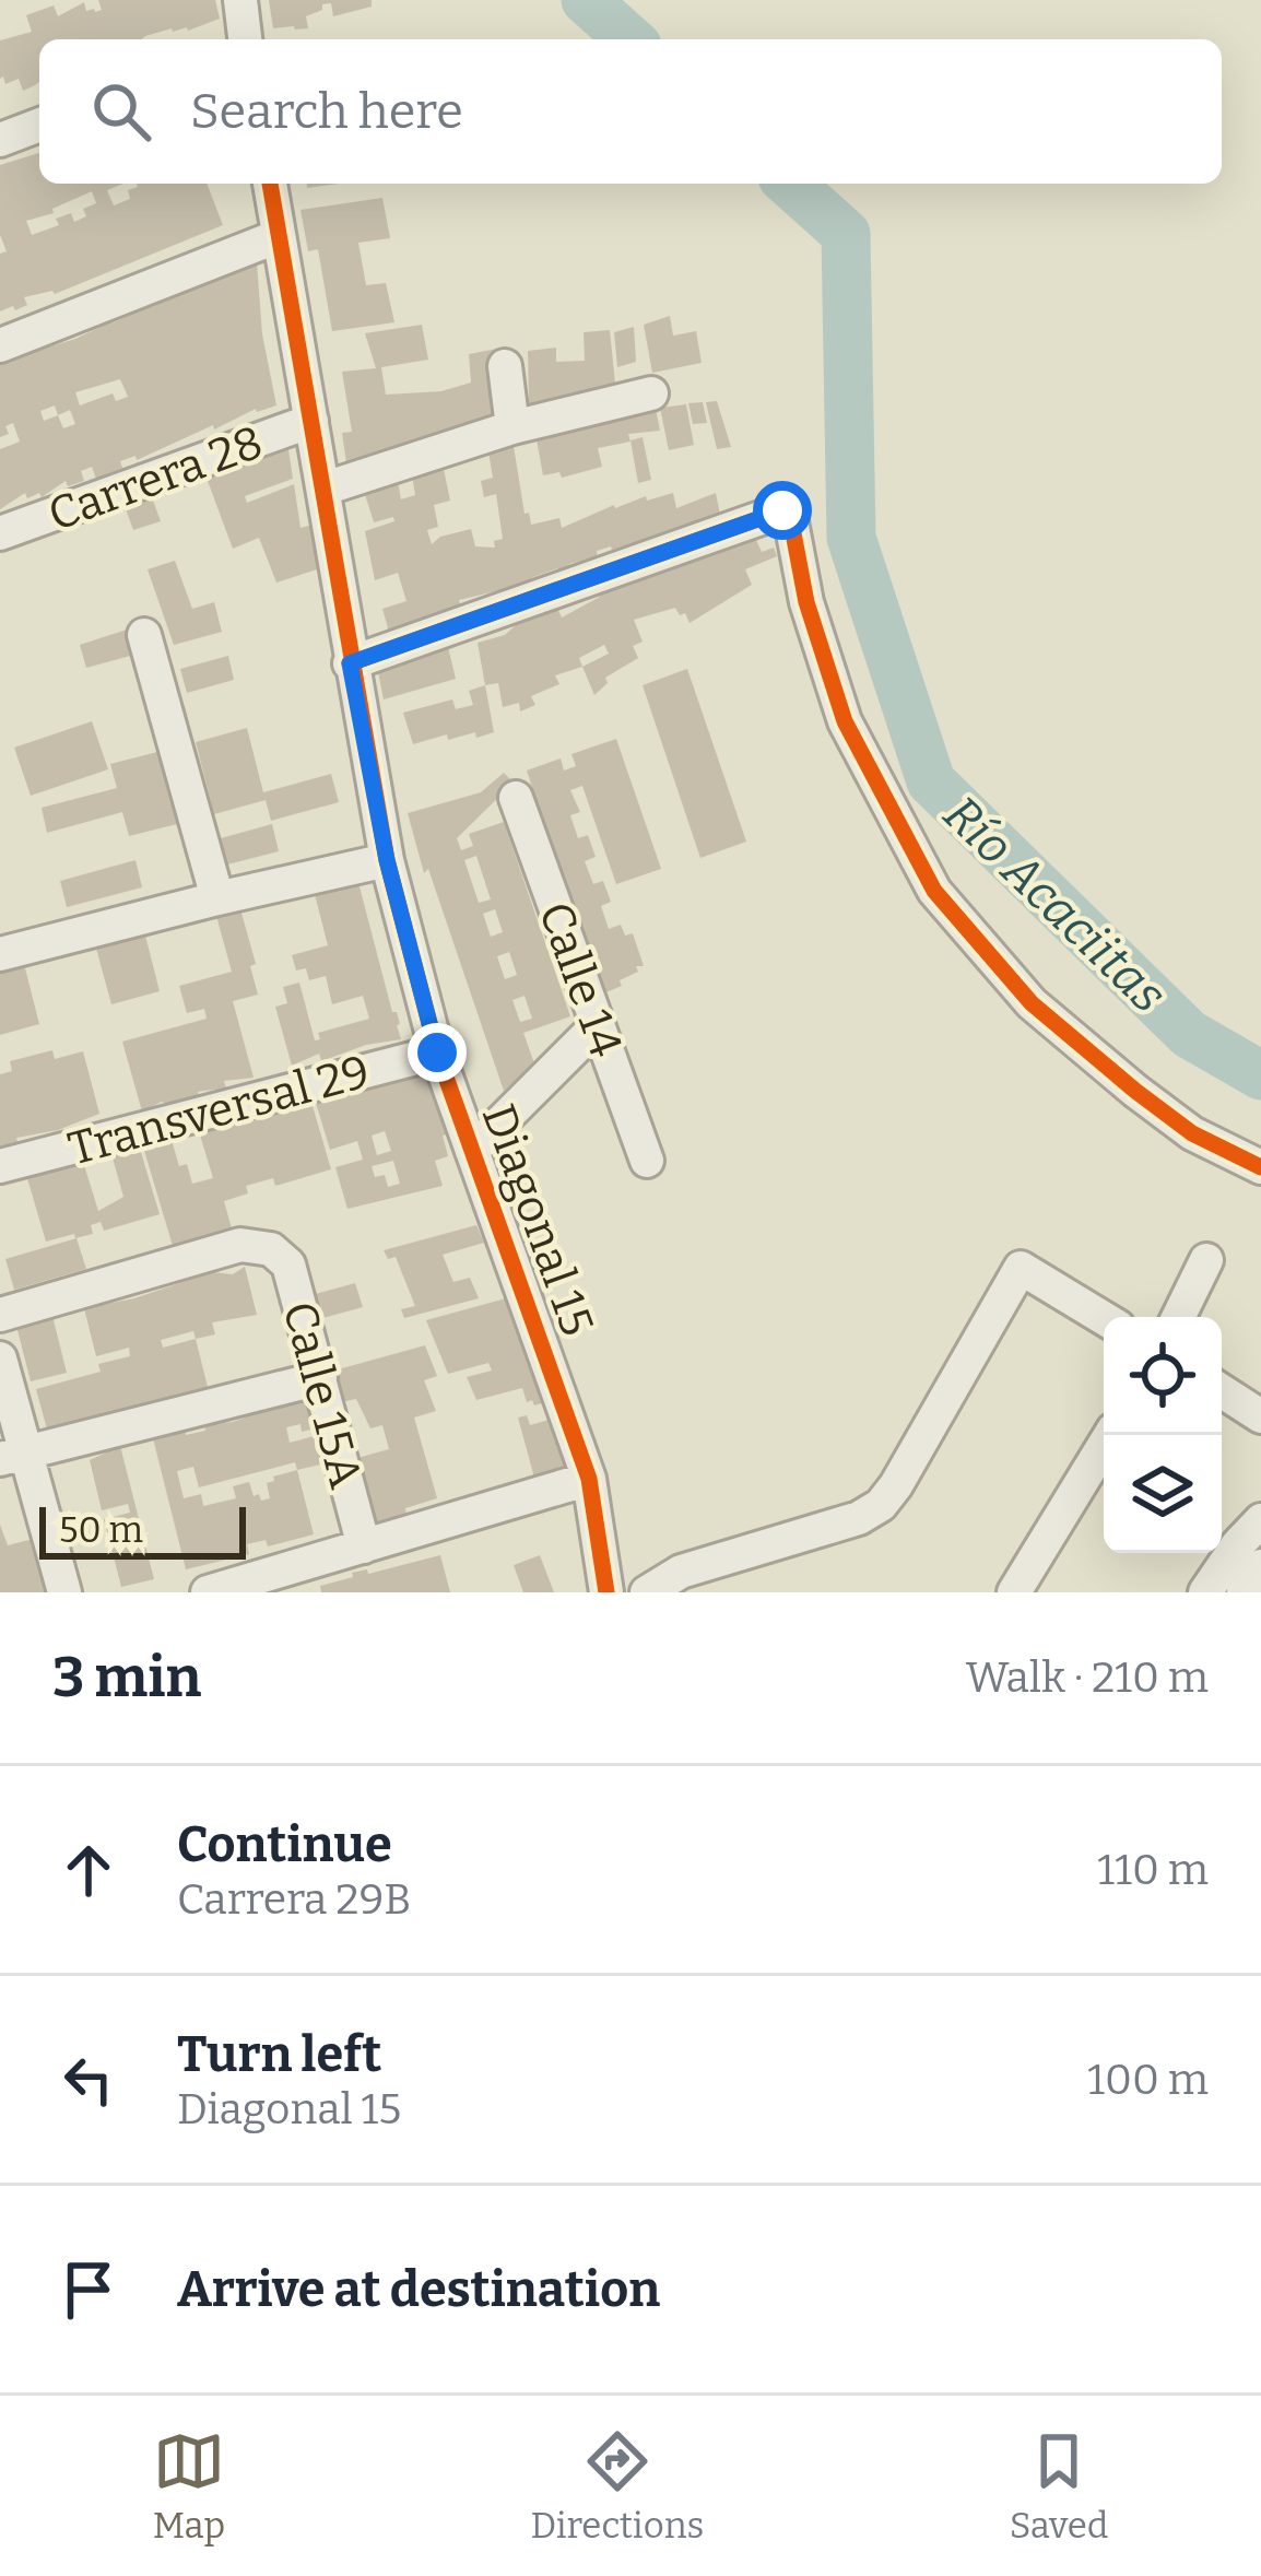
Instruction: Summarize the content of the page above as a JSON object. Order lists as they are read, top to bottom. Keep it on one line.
{"streets":{"street":["Carrera 28","Calle 14","Transversal 29","Diagonal 15","Calle 15A"]},"crossings":[["Carrera 28","Diagonal 15"],["Transversal 29","Diagonal 15"]],"water":["Río Acaciitas"],"scale_bar":"50 m","page":{"search":"Search here","scale":"50 m","heading":["3 min","Walk · 210 m"],"list":[["Continue","Carrera 29B","110 m"],["Turn left","Diagonal 15","100 m"],"Arrive at destination"],"nav":["Map","Directions","Saved"]}}
